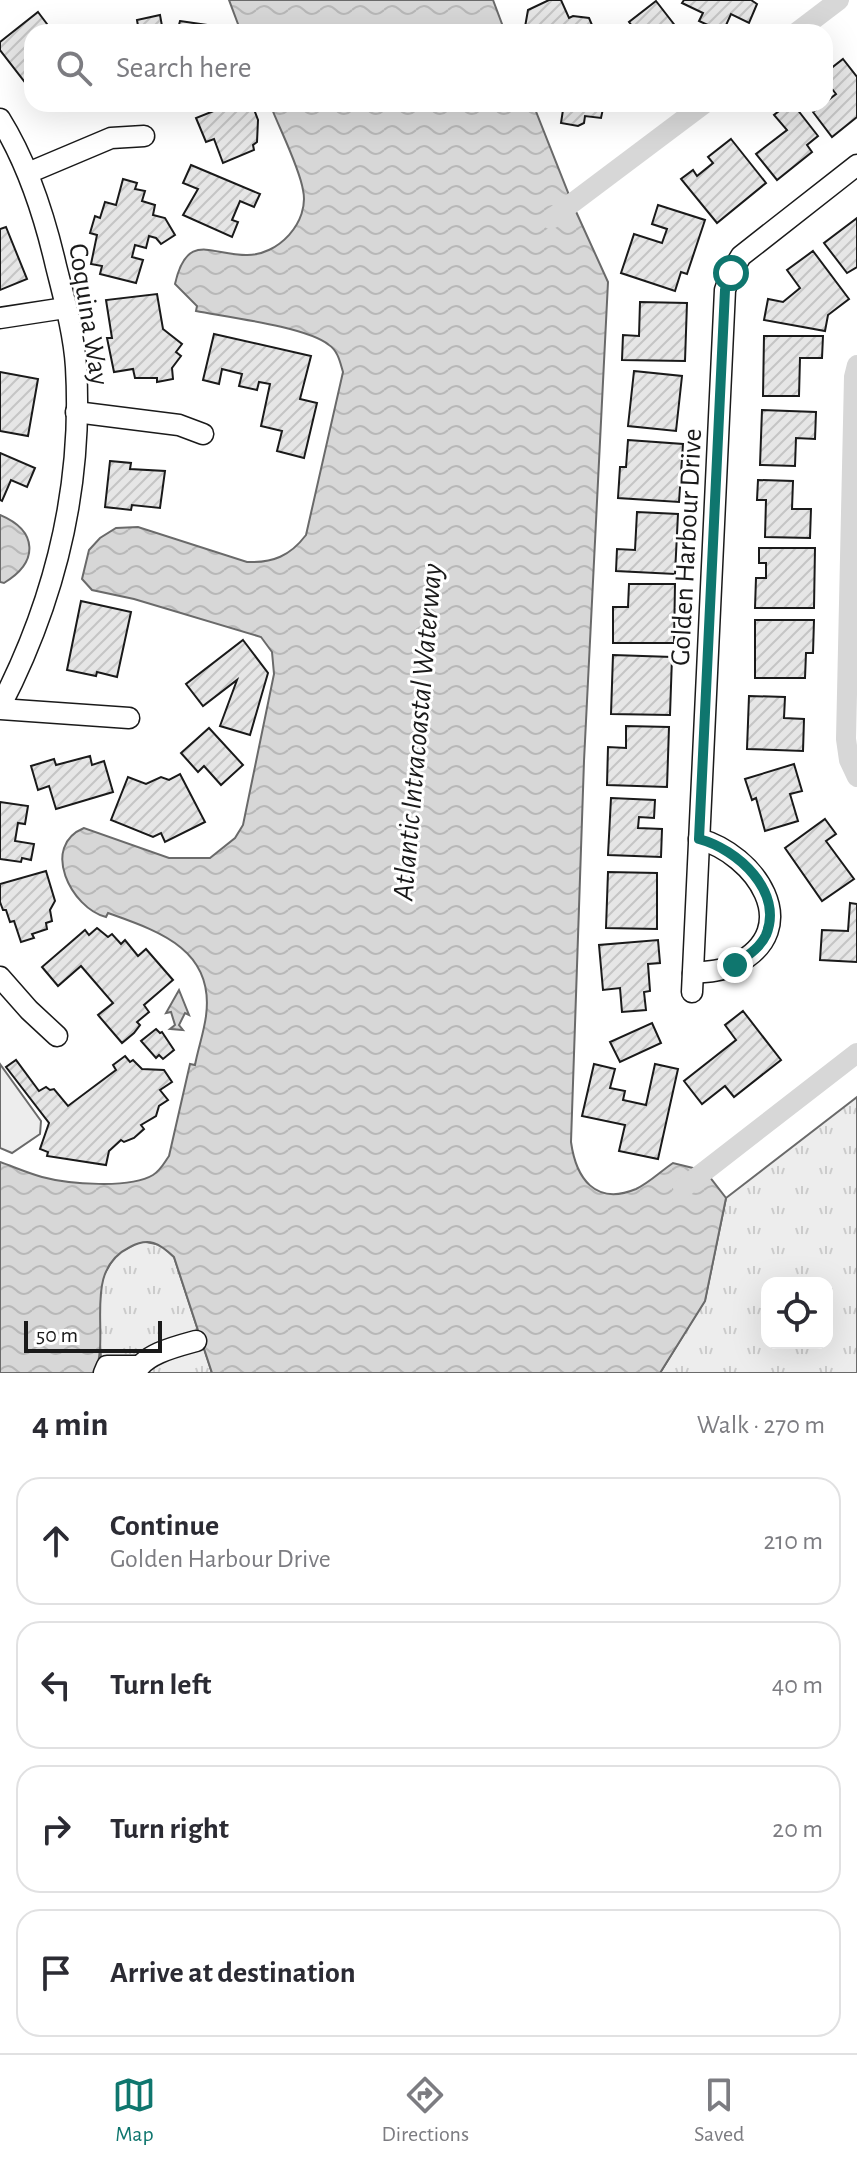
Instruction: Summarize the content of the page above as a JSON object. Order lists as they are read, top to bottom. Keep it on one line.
{"streets":{"street":["Coquina Way","Golden Harbour Drive"]},"water":["Atlantic Intracoastal Waterway"],"scale_bar":"50 m","page":{"search":"Search here","scale":"50 m","heading":["4 min","Walk · 270 m"],"list":[["Continue","Golden Harbour Drive","210 m"],["Turn left","40 m"],["Turn right","20 m"],"Arrive at destination"],"nav":["Map","Directions","Saved"]}}
